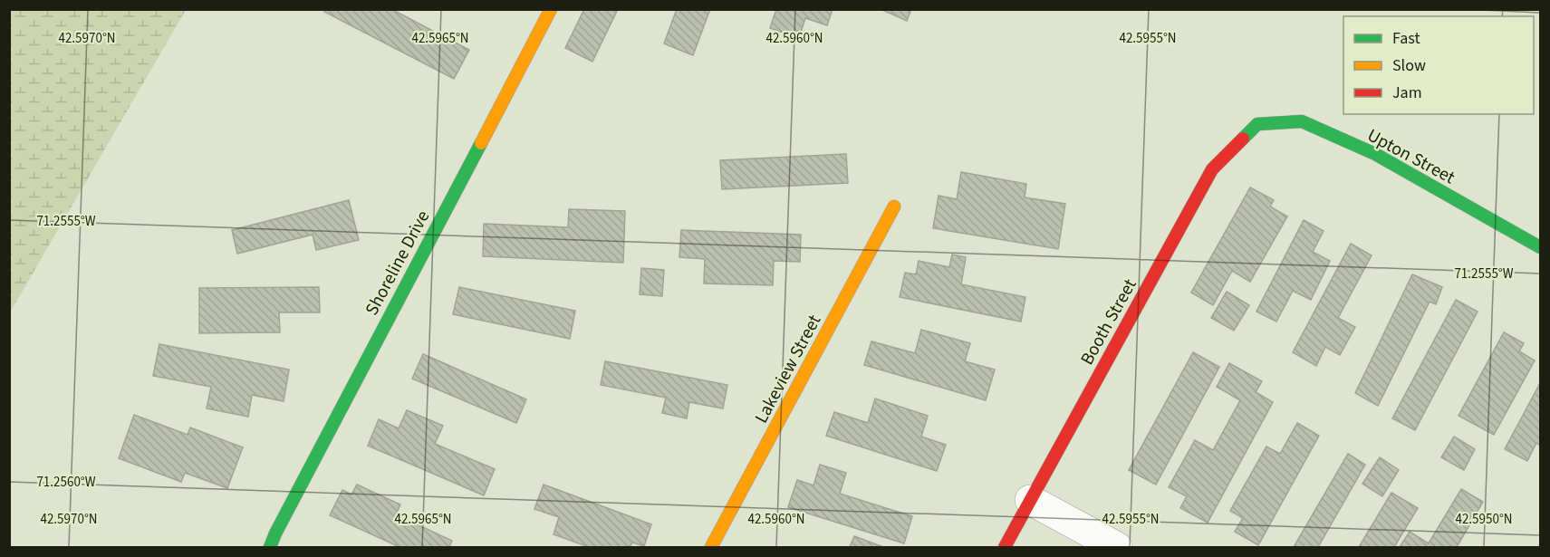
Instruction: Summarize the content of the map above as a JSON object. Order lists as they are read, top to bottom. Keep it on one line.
{"streets":{"street":["Upton Street","Shoreline Drive","Booth Street","Lakeview Street"]},"crossings":[["Upton Street","Booth Street"]],"legend":["Fast","Slow","Jam"],"coordinates":["42.5970°N","42.5965°N","42.5960°N","42.5955°N","71.2555°W","71.2560°W","42.5950°N"]}
